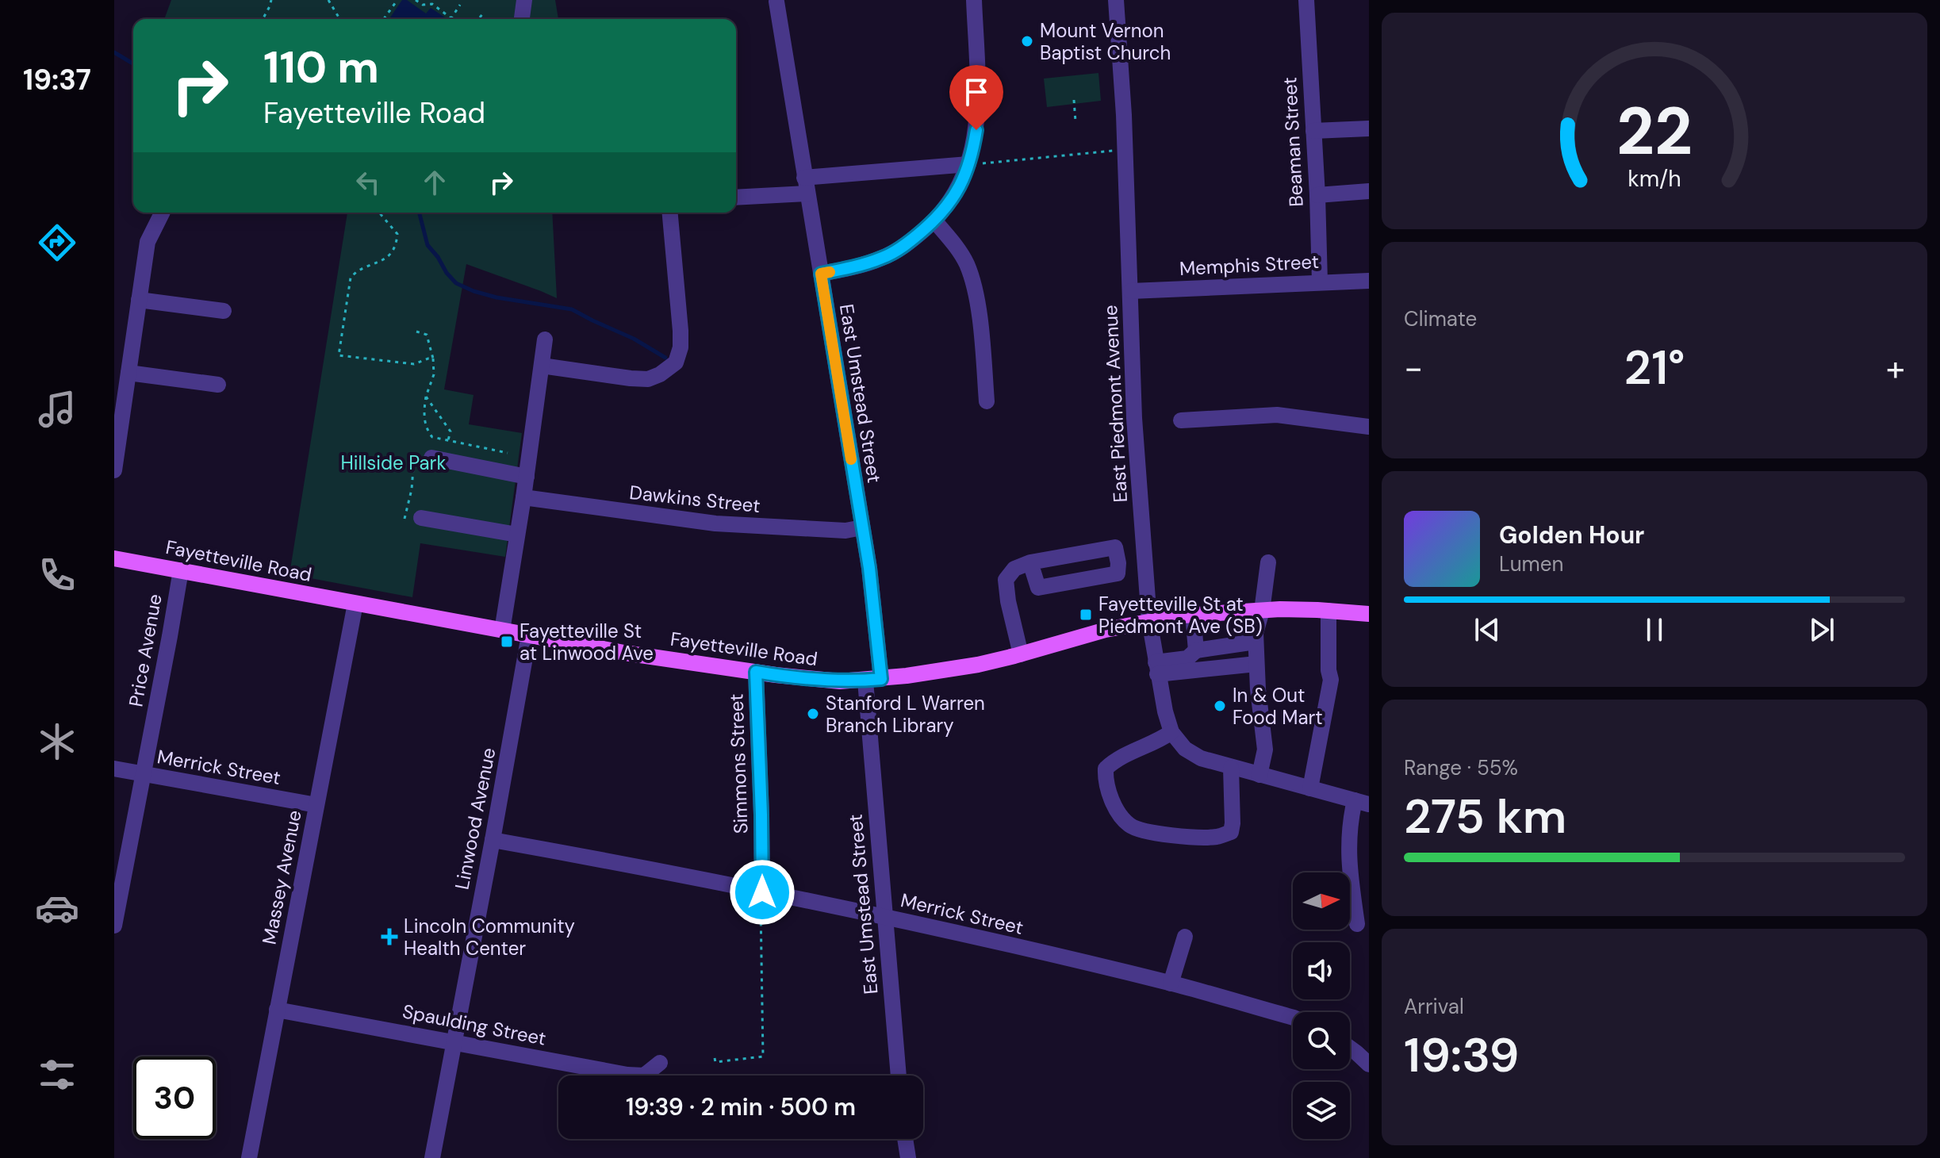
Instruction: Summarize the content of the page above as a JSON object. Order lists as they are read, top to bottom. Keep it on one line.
{"streets":{"main road":["Fayetteville Road"],"street":["Beaman Street","Memphis Street","East Umstead Street","East Piedmont Avenue","Dawkins Street","Price Avenue","Simmons Street","Merrick Street","Linwood Avenue","Massey Avenue","Spaulding Street"]},"crossings":[["Beaman Street","Memphis Street"],["Memphis Street","East Piedmont Avenue"],["East Umstead Street","Dawkins Street"],["East Umstead Street","Fayetteville Road"],["East Umstead Street","Merrick Street"],["East Piedmont Avenue","Fayetteville Road"],["Fayetteville Road","Price Avenue"],["Fayetteville Road","Simmons Street"],["Fayetteville Road","Linwood Avenue"],["Fayetteville Road","Massey Avenue"],["Price Avenue","Merrick Street"],["Simmons Street","Merrick Street"],["Merrick Street","Linwood Avenue"],["Merrick Street","Massey Avenue"],["Linwood Avenue","Spaulding Street"],["Massey Avenue","Spaulding Street"]],"parks":["Hillside Park"],"places":{"other":["Mount Vernon Baptist Church","In & Out Food Mart","Stanford L Warren Branch Library"],"transit":["Fayetteville St at Piedmont Ave (SB)","Fayetteville St at Linwood Ave"],"health":["Lincoln Community Health Center"]},"north":"right","page":{"tabs":"19:37","turn":["110 m","Fayetteville Road"],"tile":["Climate",["Range · 55%","275 km"],["Arrival","19:39"]],"heat":["−","21°","+"],"song":["Golden Hour","Lumen"],"limit":"30","trip":"19:39 · 2 min · 500 m","gauge":["22","km/h"]}}
